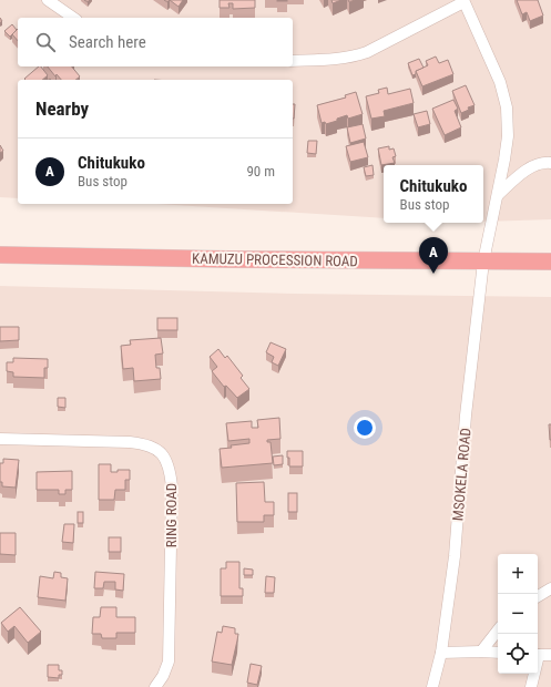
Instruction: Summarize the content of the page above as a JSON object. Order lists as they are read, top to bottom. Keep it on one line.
{"streets":{"highway":["KAMUZU PROCESSION ROAD"],"street":["MSOKELA ROAD","RING ROAD"]},"crossings":[["KAMUZU PROCESSION ROAD","MSOKELA ROAD"]],"page":{"search":"Search here","heading":"Nearby","list":[{"mark":"A","name":"Chitukuko","note":"Bus stop","value":"90 m"}],"popup":["Chitukuko","Bus stop"],"pins":"A","map_buttons":["+","−"]}}
